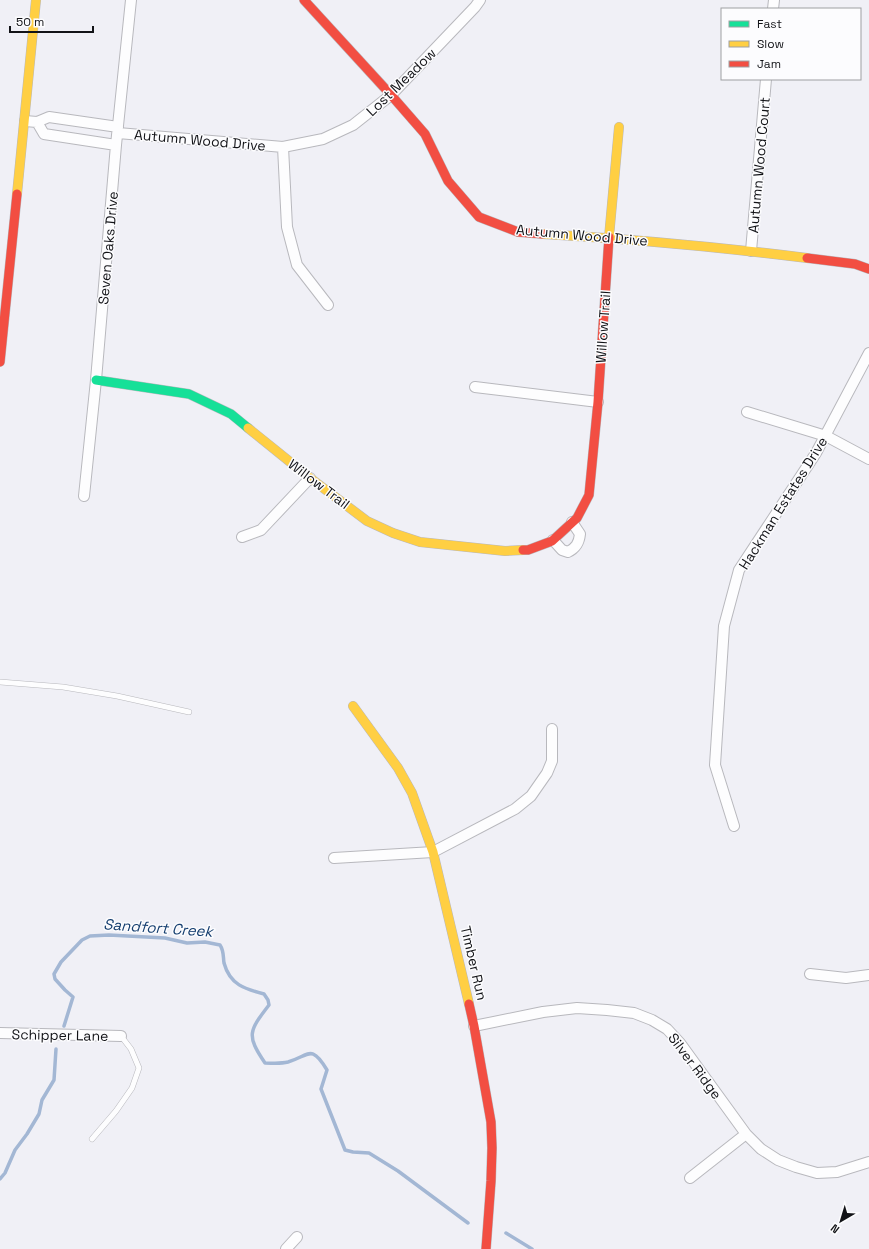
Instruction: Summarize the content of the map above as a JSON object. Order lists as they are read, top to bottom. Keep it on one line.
{"streets":{"street":["Lost Meadow","Autumn Wood Drive","Autumn Wood Court","Seven Oaks Drive","Willow Trail","Hackman Estates Drive","Timber Run","Schipper Lane","Silver Ridge"]},"crossings":[["Lost Meadow","Autumn Wood Drive"],["Autumn Wood Drive","Autumn Wood Court"],["Autumn Wood Drive","Seven Oaks Drive"],["Autumn Wood Drive","Willow Trail"],["Seven Oaks Drive","Willow Trail"],["Timber Run","Silver Ridge"]],"water":["Sandfort Creek"],"legend":["Fast","Slow","Jam"],"scale_bar":"50 m","north":"bottom left"}
